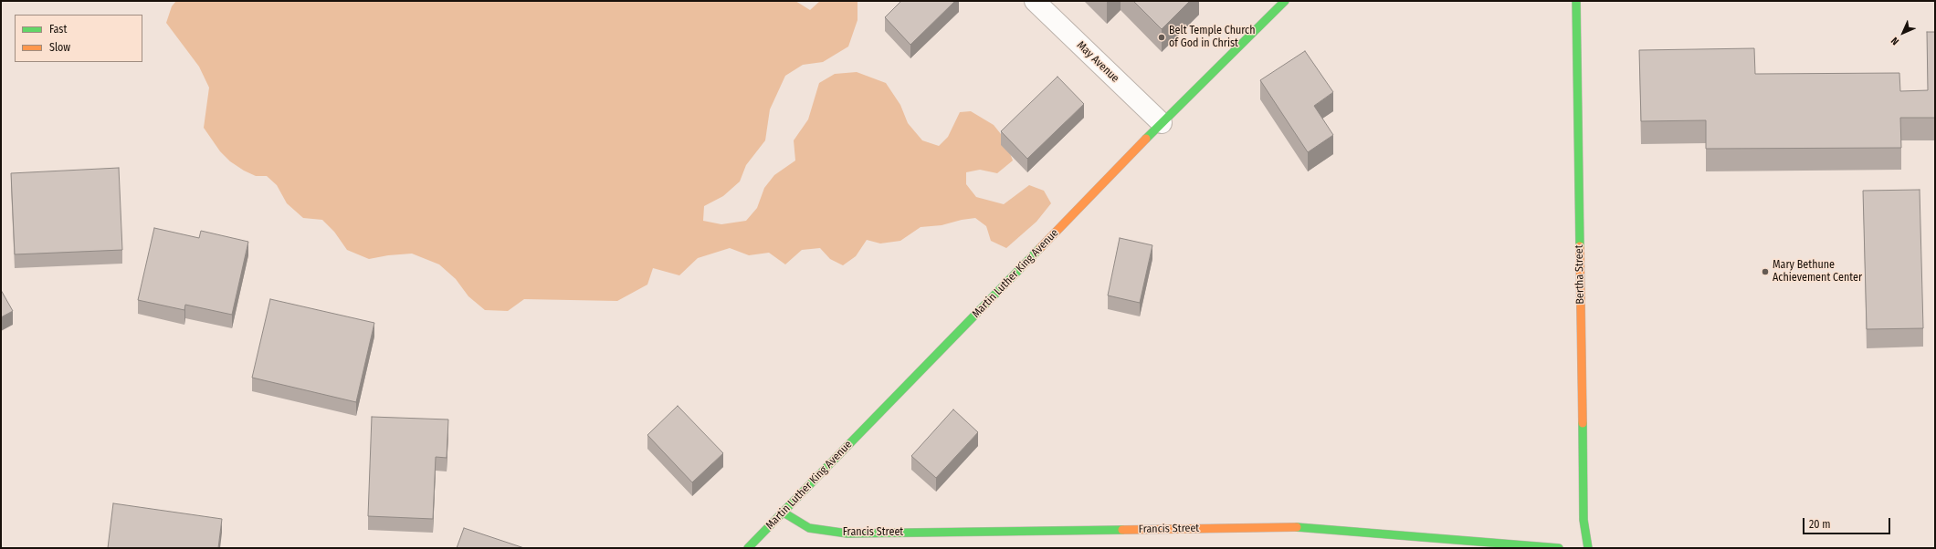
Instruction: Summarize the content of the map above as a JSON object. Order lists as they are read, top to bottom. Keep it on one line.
{"streets":{"street":["May Avenue","Martin Luther King Avenue","Bertha Street","Francis Street"]},"crossings":[["May Avenue","Martin Luther King Avenue"],["Martin Luther King Avenue","Francis Street"]],"places":["Belt Temple Church of God in Christ","Mary Bethune Achievement Center"],"legend":["Fast","Slow"],"scale_bar":"20 m","north":"bottom left"}
